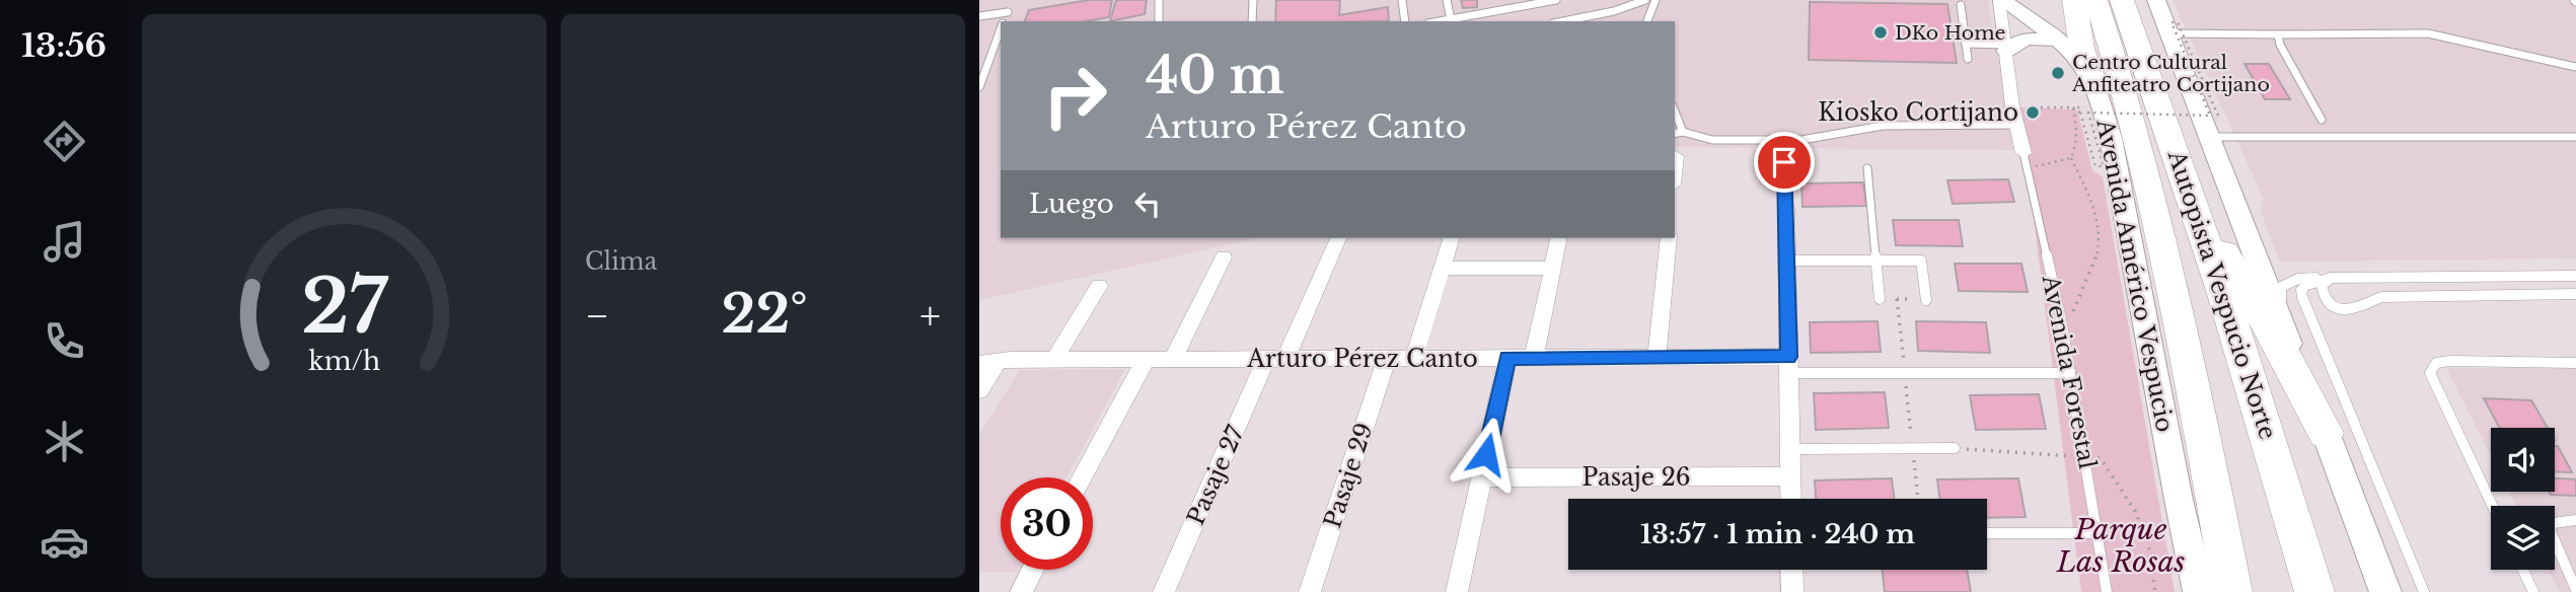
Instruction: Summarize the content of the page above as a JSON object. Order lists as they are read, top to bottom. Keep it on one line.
{"streets":{"highway":["Autopista Vespucio Norte"],"main road":["Avenida Américo Vespucio"],"street":["Arturo Pérez Canto","Pasaje 27","Pasaje 29","Pasaje 26"],"lane":["Avenida Forestal"]},"crossings":[["Arturo Pérez Canto","Pasaje 27"],["Arturo Pérez Canto","Pasaje 29"]],"parks":["Parque Las Rosas"],"places":["DKo Home","Centro Cultural Anfiteatro Cortijano","Kiosko Cortijano"],"page":{"tabs":"13:56","tile":"Clima","turn":["40 m","Arturo Pérez Canto"],"then":"Luego","heat":["−","22°","+"],"limit":"30","trip":"13:57 · 1 min · 240 m","gauge":["27","km/h"]}}
